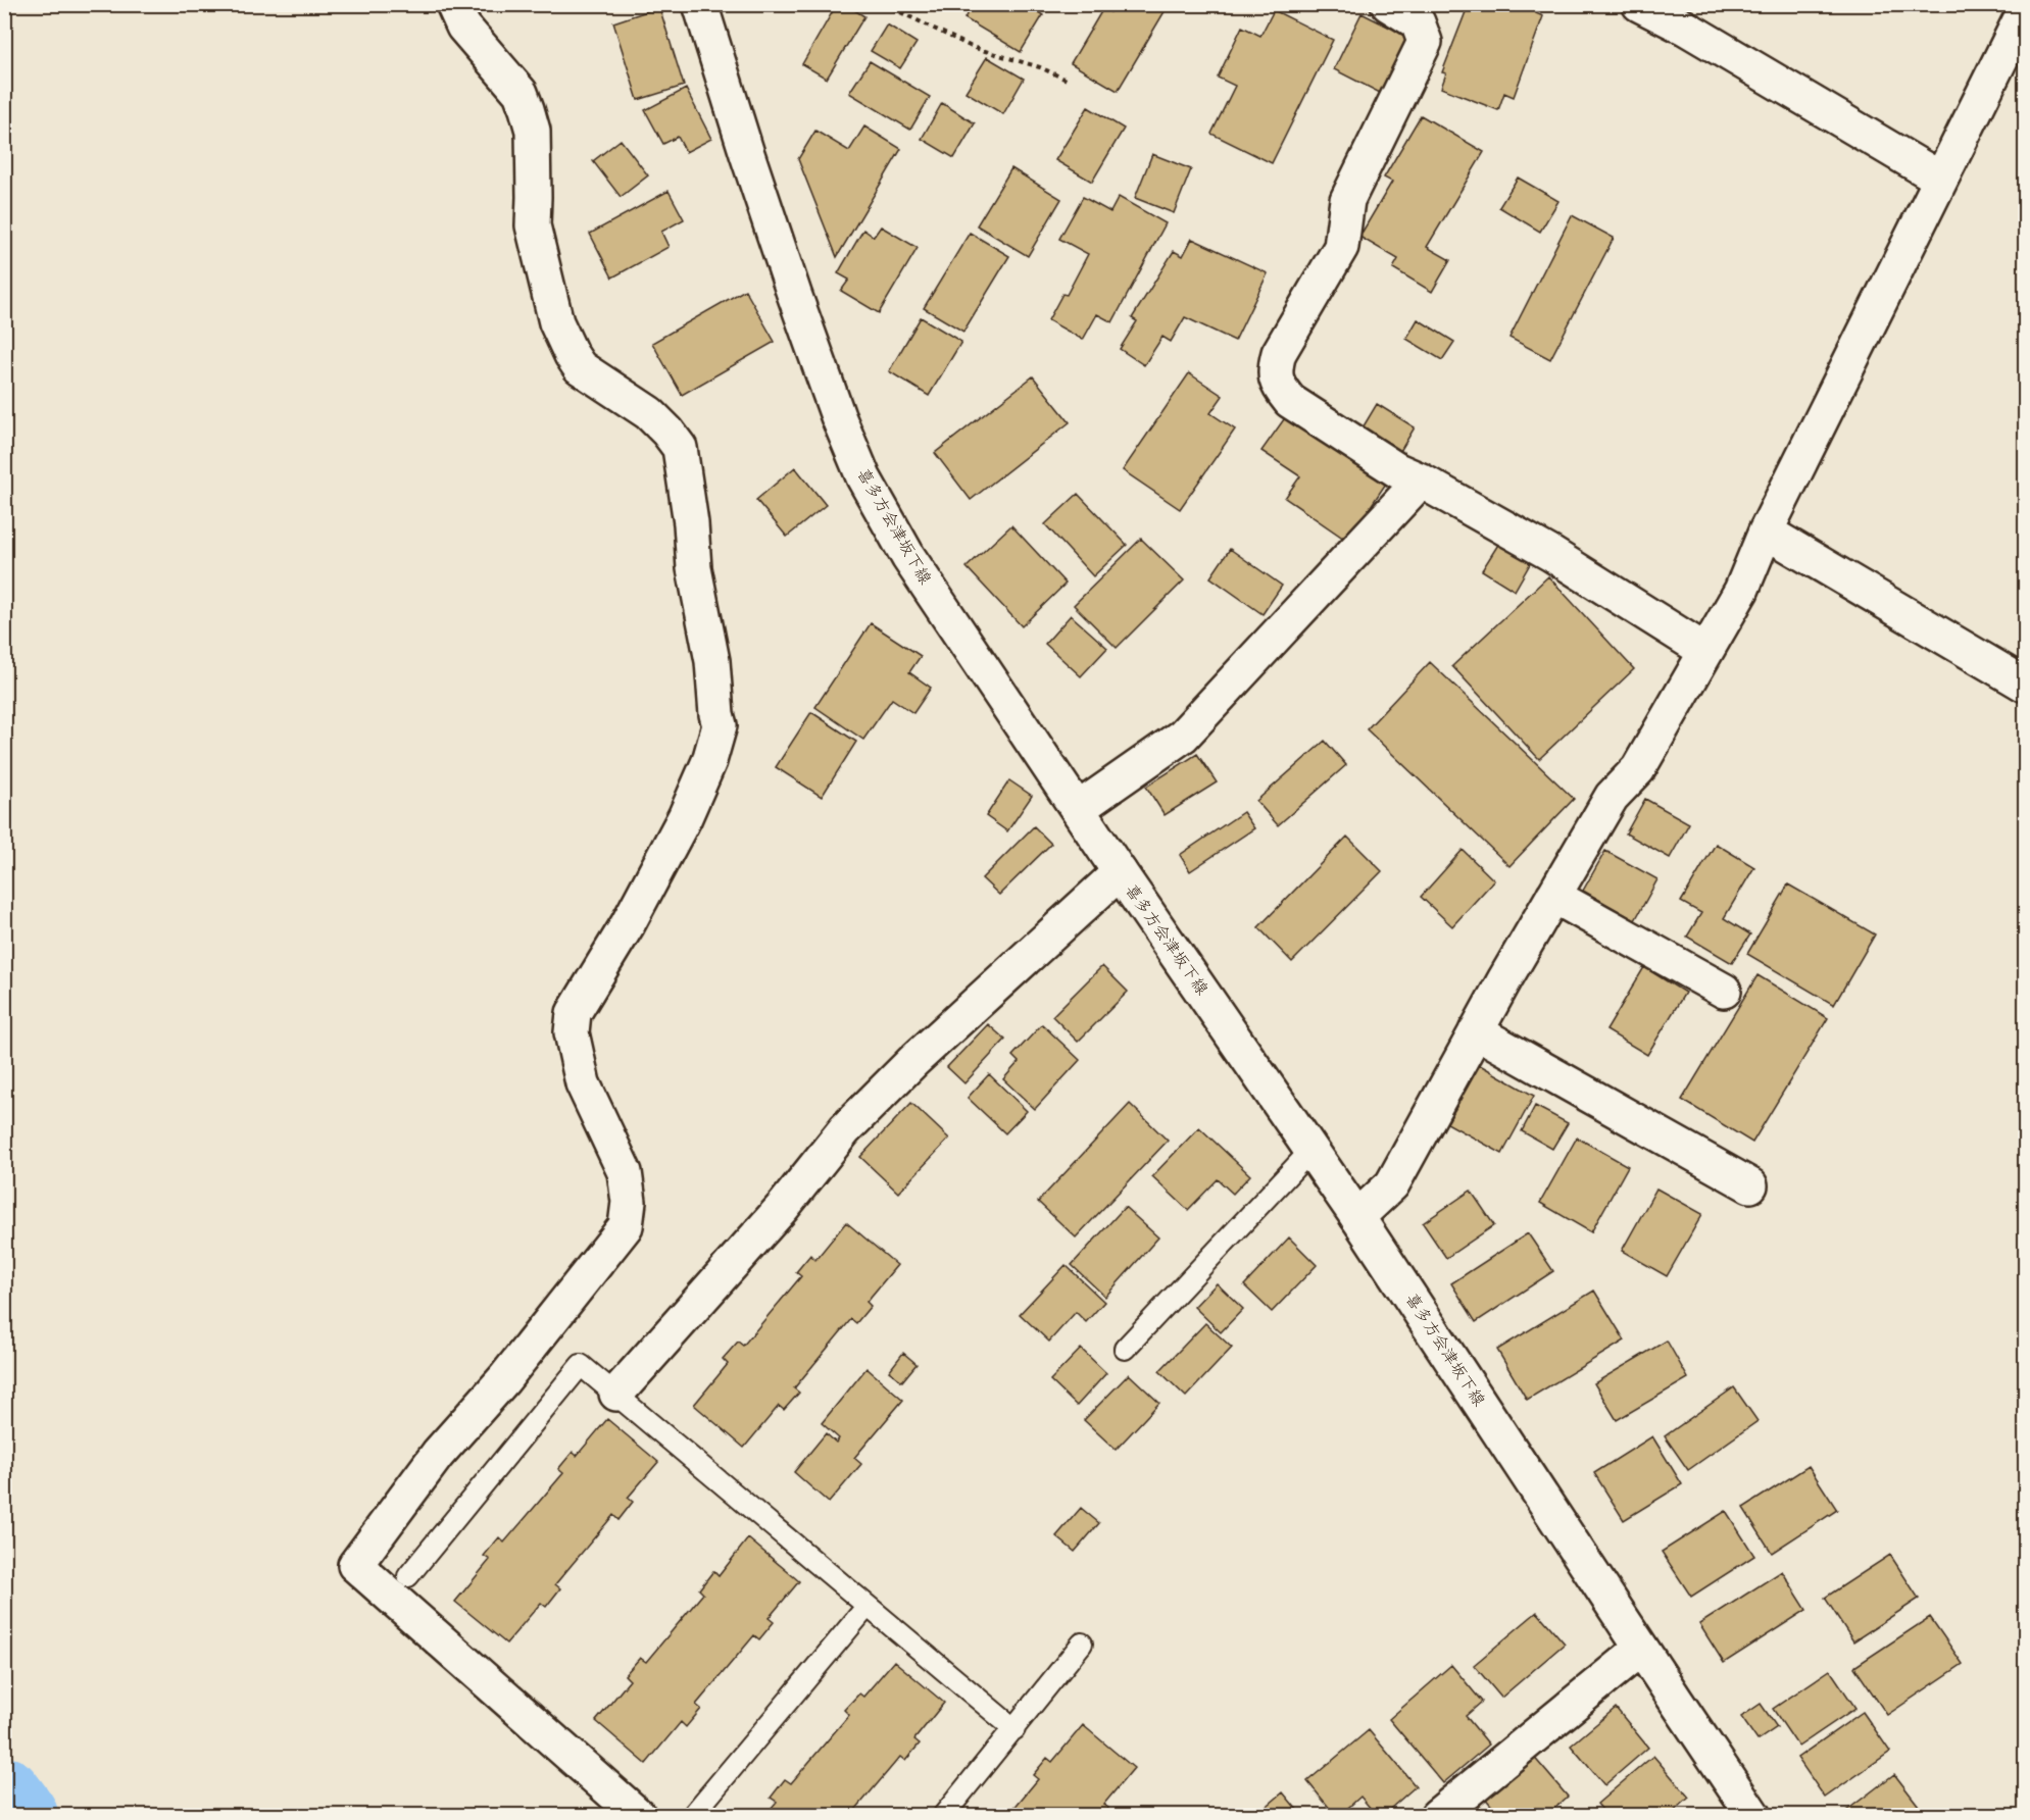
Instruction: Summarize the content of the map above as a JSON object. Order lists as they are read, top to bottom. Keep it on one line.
{"streets":{"street":["喜多方会津坂下線"]}}
